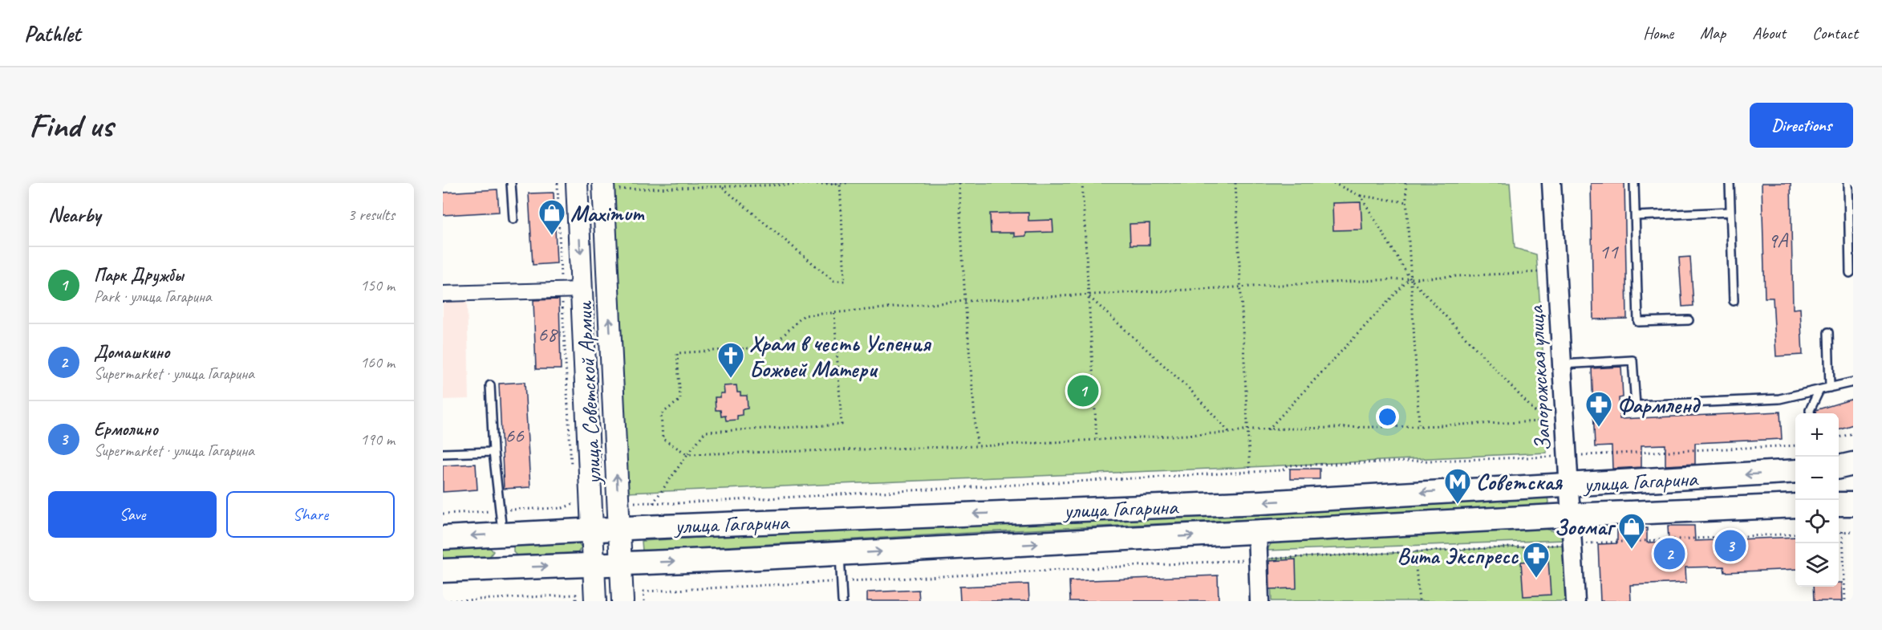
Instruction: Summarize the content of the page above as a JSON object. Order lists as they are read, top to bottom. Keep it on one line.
{"streets":{"main road":["улица Советской Армии","улица Гагарина"],"street":["Запорожская улица"]},"crossings":[["Запорожская улица","улица Гагарина"],["улица Советской Армии","улица Гагарина"]],"places":{"shop":["Maximum","Зоомаг"],"church":["Храм в честь Успения Божьей Матери"],"pharmacy":["Фармленд","Вита Экспресс"],"metro station":["Советская"]},"house_numbers":["9А","11","68","66"],"page":{"header":"Pathlet","nav":["Home","Map","About","Contact"],"buttons":["Directions",["Save","Share"]],"title":"Find us","heading":["Nearby","3 results"],"list":[{"mark":"1","name":"Парк Дружбы","note":"Park · улица Гагарина","value":"150 m"},{"mark":"2","name":"Домашкино","note":"Supermarket · улица Гагарина","value":"160 m"},{"mark":"3","name":"Ермолино","note":"Supermarket · улица Гагарина","value":"190 m"}],"pins":["1","3","2"],"map_buttons":["+","−"]}}
